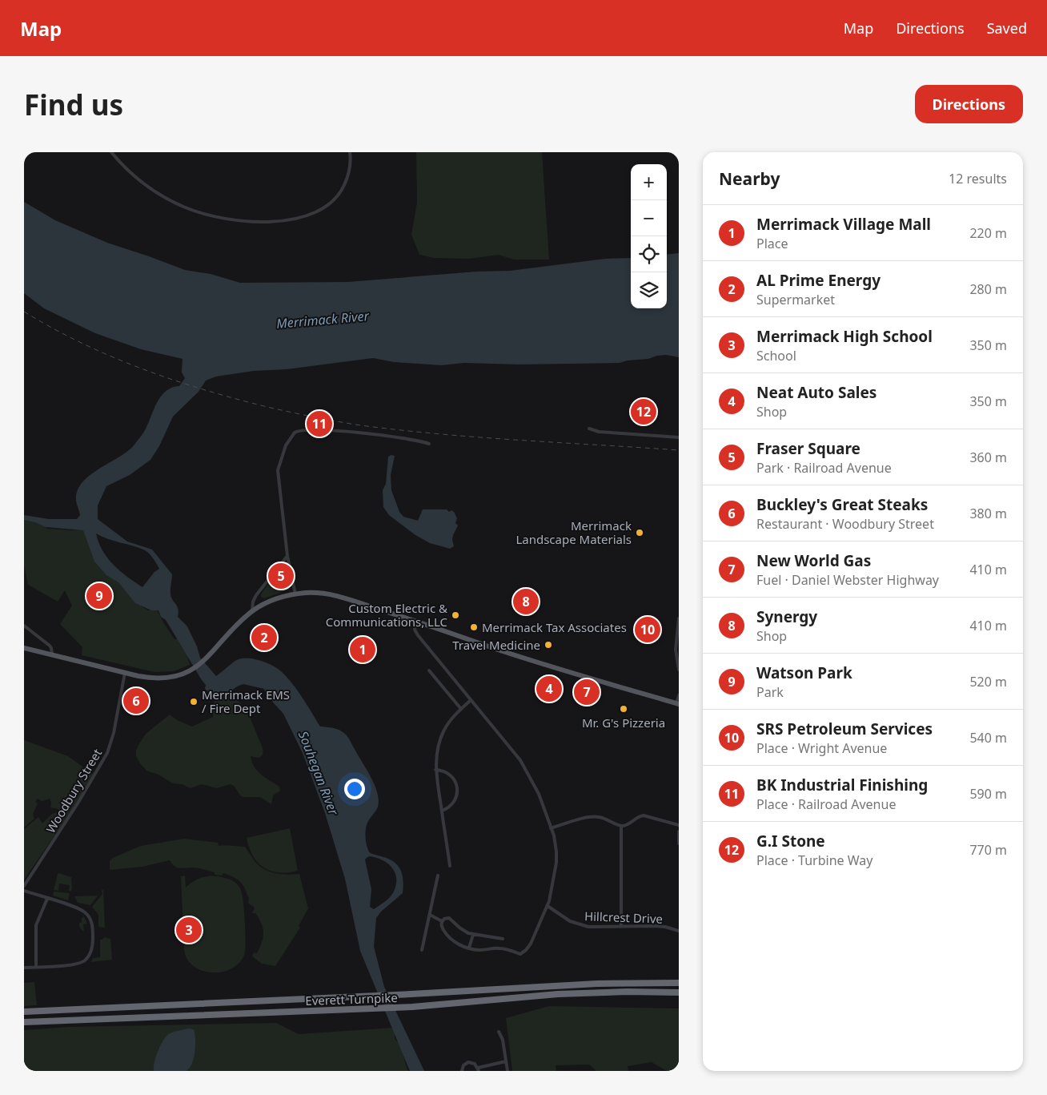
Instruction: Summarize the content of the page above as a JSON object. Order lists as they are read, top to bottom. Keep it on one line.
{"streets":{"highway":["Everett Turnpike"],"street":["Woodbury Street","Hillcrest Drive"]},"water":["Merrimack River","Souhegan River"],"places":["Merrimack Landscape Materials","Custom Electric & Communications, LLC","Merrimack Tax Associates","Travel Medicine","Merrimack EMS / Fire Dept","Mr. G's Pizzeria"],"page":{"header":"Map","nav":["Map","Directions","Saved"],"buttons":"Directions","title":"Find us","heading":["Nearby","12 results"],"map_buttons":["+","−"],"list":[{"mark":"1","name":"Merrimack Village Mall","note":"Place","value":"220 m"},{"mark":"2","name":"AL Prime Energy","note":"Supermarket","value":"280 m"},{"mark":"3","name":"Merrimack High School","note":"School","value":"350 m"},{"mark":"4","name":"Neat Auto Sales","note":"Shop","value":"350 m"},{"mark":"5","name":"Fraser Square","note":"Park · Railroad Avenue","value":"360 m"},{"mark":"6","name":"Buckley's Great Steaks","note":"Restaurant · Woodbury Street","value":"380 m"},{"mark":"7","name":"New World Gas","note":"Fuel · Daniel Webster Highway","value":"410 m"},{"mark":"8","name":"Synergy","note":"Shop","value":"410 m"},{"mark":"9","name":"Watson Park","note":"Park","value":"520 m"},{"mark":"10","name":"SRS Petroleum Services","note":"Place · Wright Avenue","value":"540 m"},{"mark":"11","name":"BK Industrial Finishing","note":"Place · Railroad Avenue","value":"590 m"},{"mark":"12","name":"G.I Stone","note":"Place · Turbine Way","value":"770 m"}],"pins":["12","11","5","9","8","10","2","1","4","7","6","3"]}}
